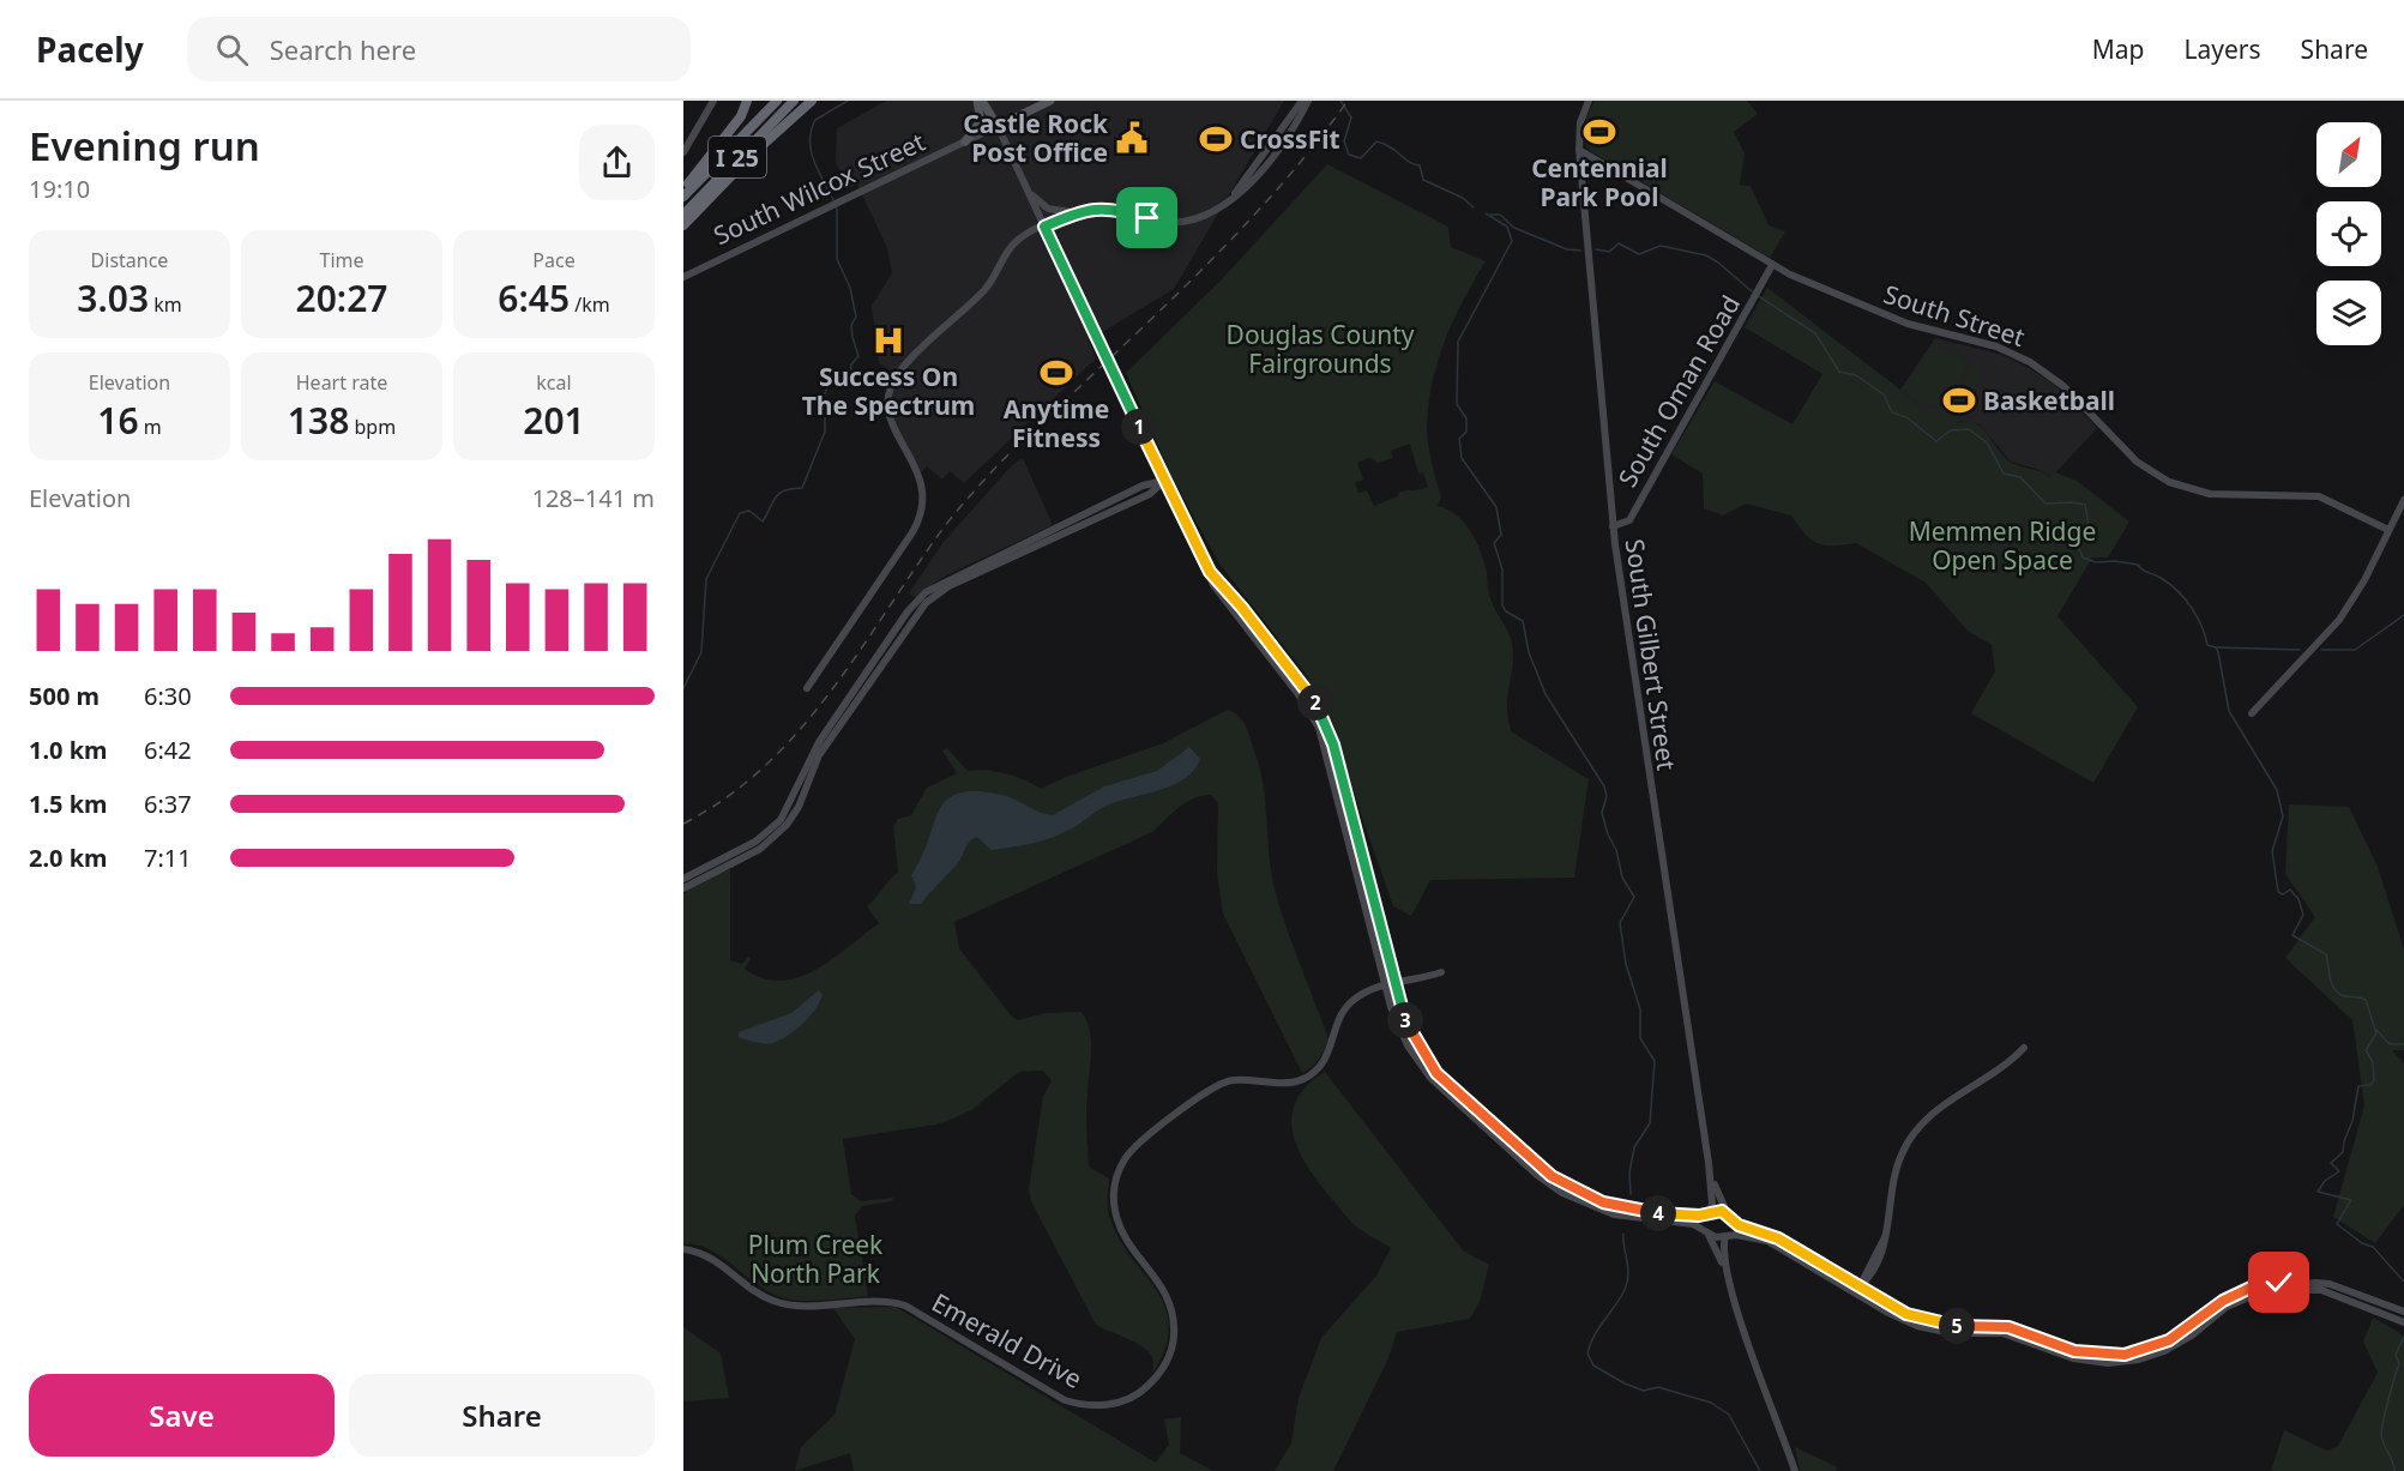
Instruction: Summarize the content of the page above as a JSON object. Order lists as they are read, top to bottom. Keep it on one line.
{"streets":{"highway":["I 25"],"main road":["South Wilcox Street"],"street":["South Street","South Oman Road","South Gilbert Street","Emerald Drive"]},"crossings":[["South Street","South Oman Road"],["South Street","South Gilbert Street"],["South Oman Road","South Gilbert Street"]],"parks":["Douglas County Fairgrounds","Memmen Ridge Open Space","Plum Creek North Park"],"places":{"sports":["Centennial Park Pool","CrossFit","Anytime Fitness","Basketball"],"public building":["Castle Rock Post Office"],"hospital":["Success On The Spectrum"]},"north":"top right","page":{"header":"Pacely","search":"Search here","nav":["Map","Layers","Share"],"heading":["Evening run","19:10"],"stats":[["Distance","3.03 km"],["Time","20:27"],["Pace","6:45 /km"],["Elevation","16 m"],["Heart rate","138 bpm"],["kcal","201"]],"pins":["1","2","3","4","5"],"chart":["Elevation","128–141 m"],"list":[{"name":"500 m","note":"6:30"},{"name":"1.0 km","note":"6:42"},{"name":"1.5 km","note":"6:37"},{"name":"2.0 km","note":"7:11"}],"buttons":["Save","Share"]}}
